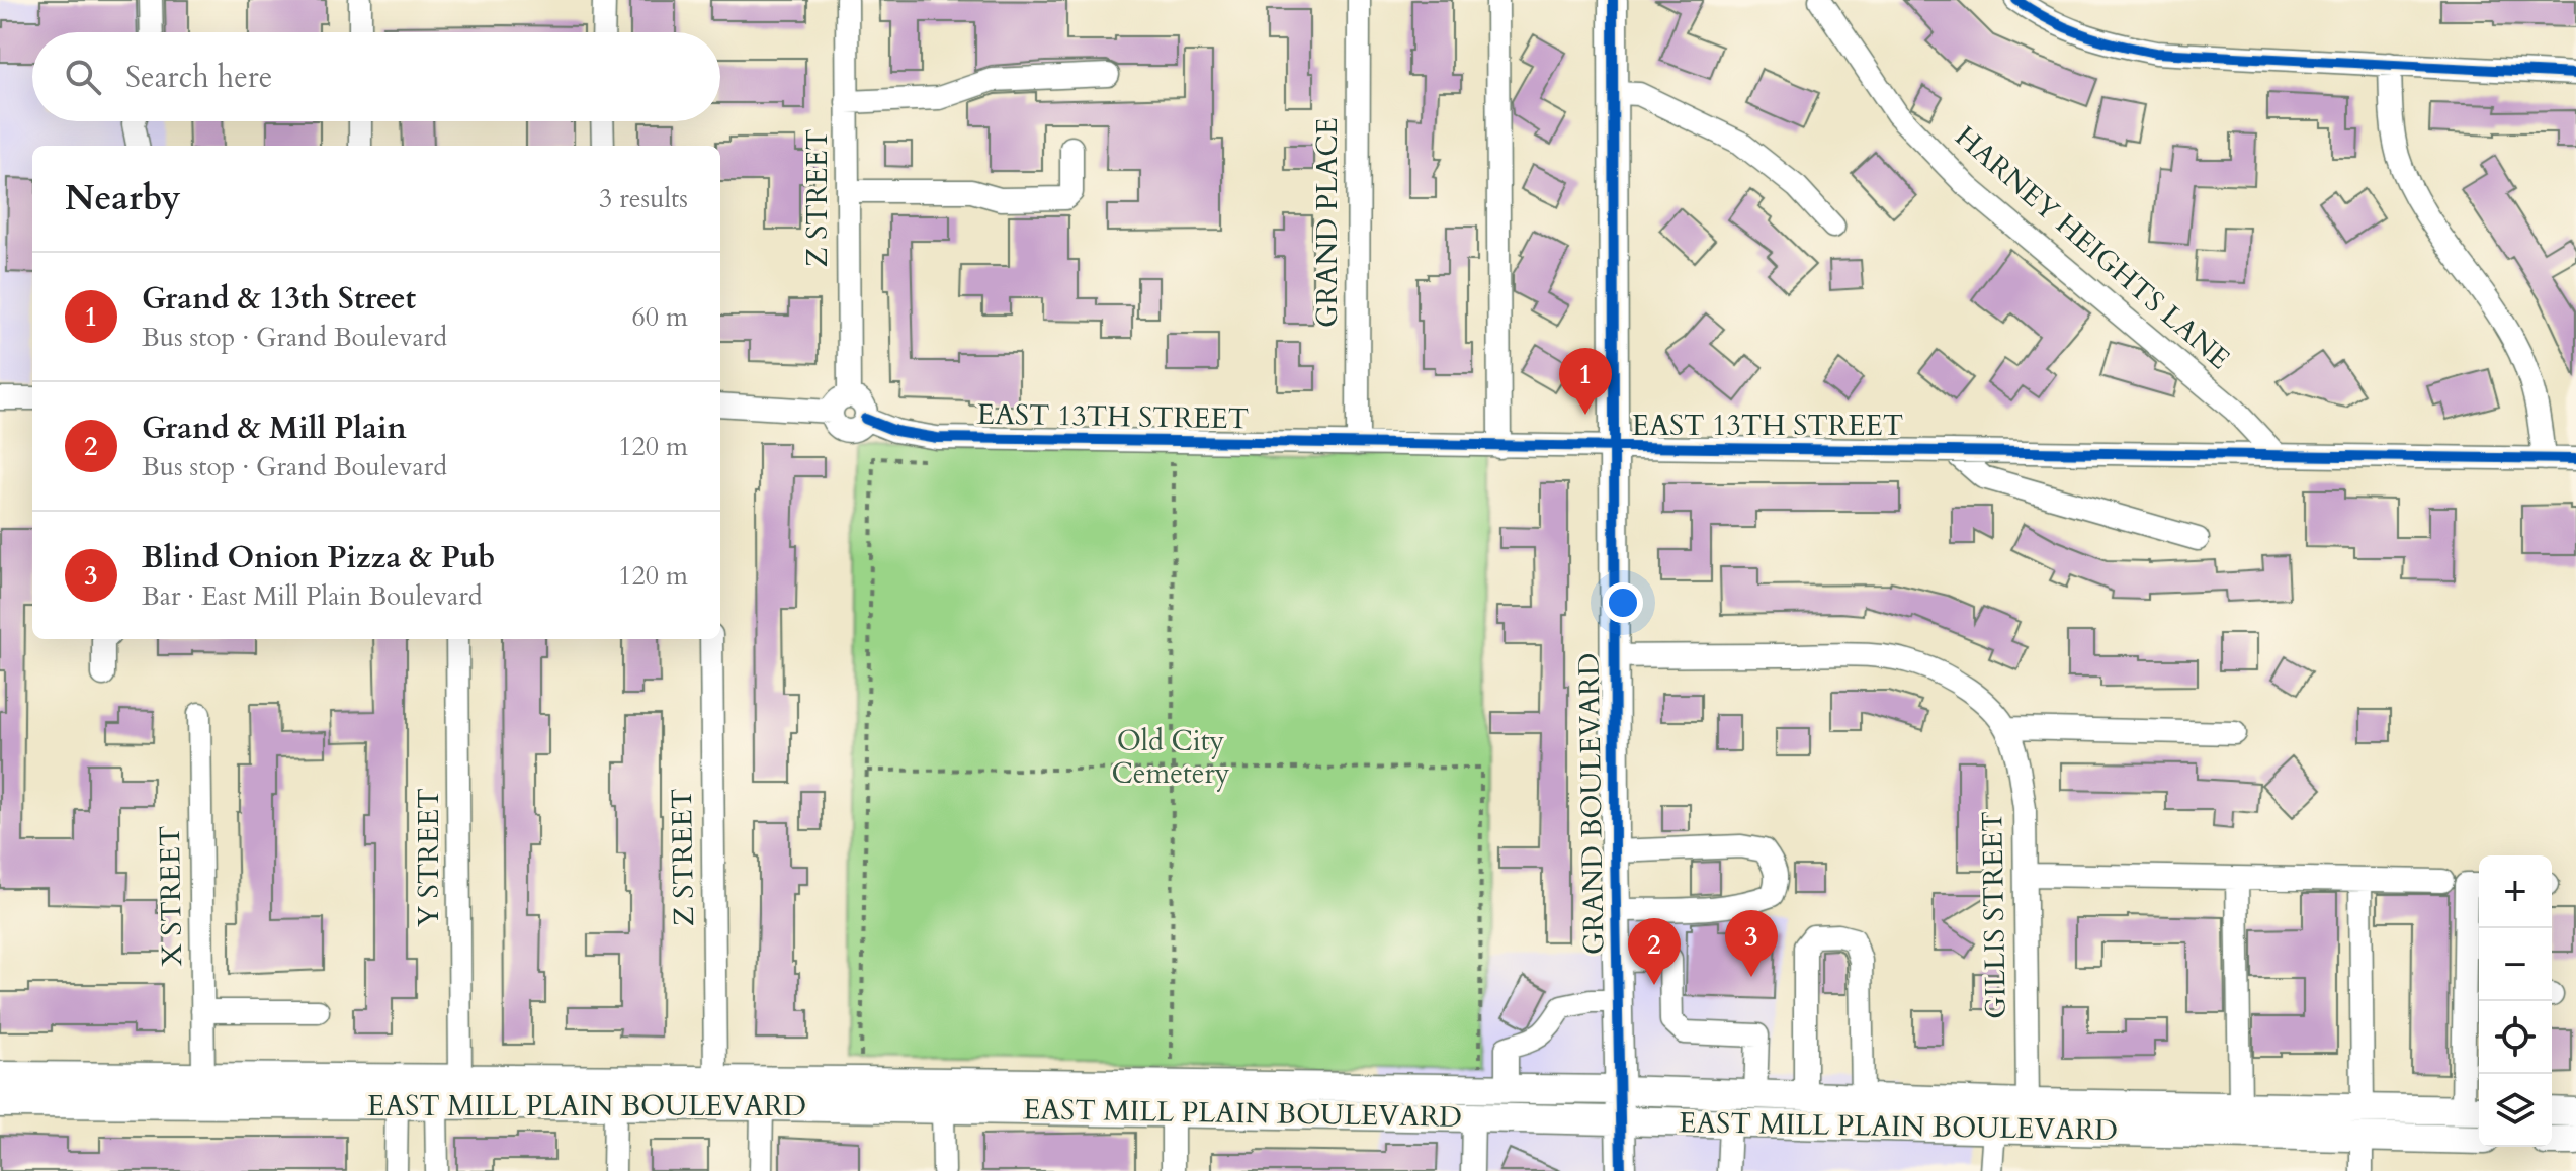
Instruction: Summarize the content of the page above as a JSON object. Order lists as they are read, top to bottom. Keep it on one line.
{"streets":{"main road":["GRAND BOULEVARD","EAST MILL PLAIN BOULEVARD"],"street":["Z STREET","GRAND PLACE","HARNEY HEIGHTS LANE","EAST 13TH STREET","Y STREET","X STREET","GILLIS STREET"]},"crossings":[["Z STREET","EAST 13TH STREET"],["Z STREET","EAST MILL PLAIN BOULEVARD"],["GRAND PLACE","EAST 13TH STREET"],["HARNEY HEIGHTS LANE","EAST 13TH STREET"],["EAST 13TH STREET","GRAND BOULEVARD"],["GRAND BOULEVARD","EAST MILL PLAIN BOULEVARD"],["Y STREET","EAST MILL PLAIN BOULEVARD"],["X STREET","EAST MILL PLAIN BOULEVARD"],["GILLIS STREET","EAST MILL PLAIN BOULEVARD"]],"parks":["Old City Cemetery"],"page":{"search":"Search here","heading":["Nearby","3 results"],"list":[{"mark":"1","name":"Grand & 13th Street","note":"Bus stop · Grand Boulevard","value":"60 m"},{"mark":"2","name":"Grand & Mill Plain","note":"Bus stop · Grand Boulevard","value":"120 m"},{"mark":"3","name":"Blind Onion Pizza & Pub","note":"Bar · East Mill Plain Boulevard","value":"120 m"}],"pins":["1","3","2"],"map_buttons":["+","−"]}}
